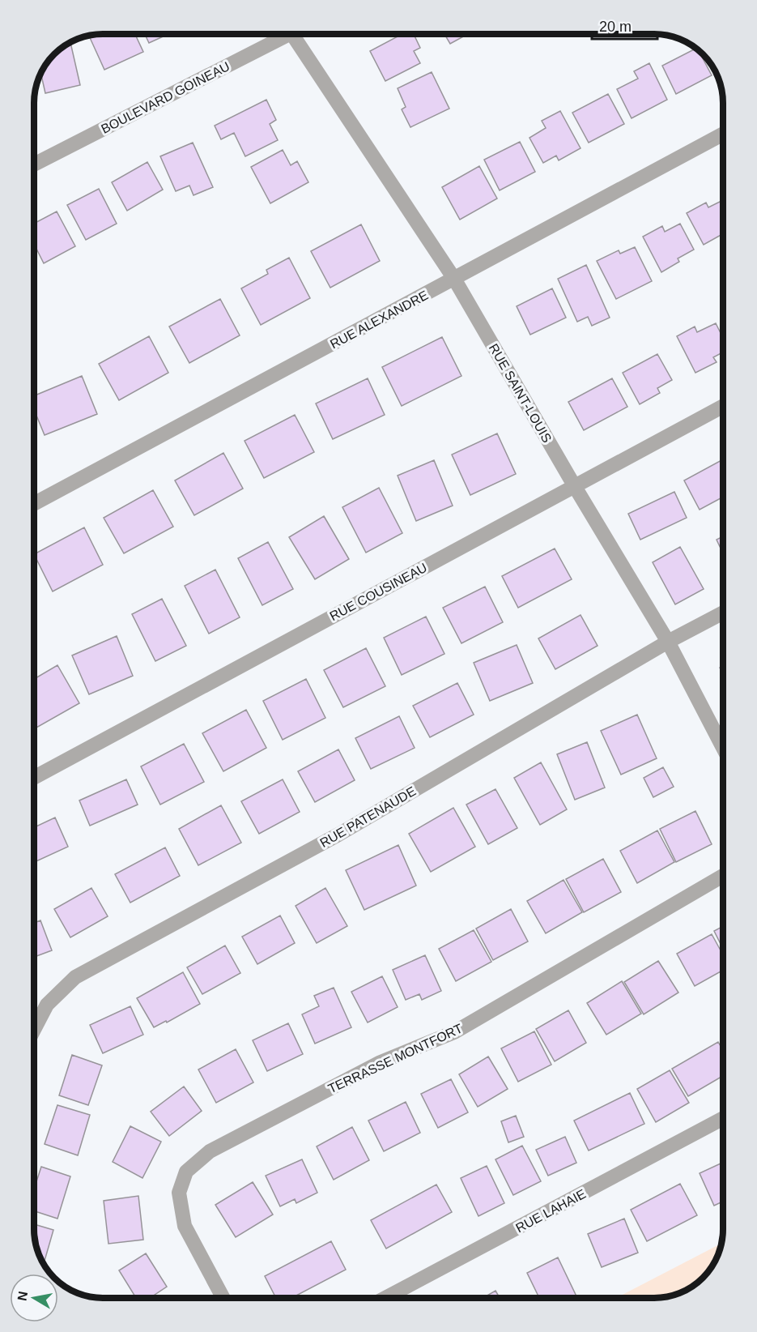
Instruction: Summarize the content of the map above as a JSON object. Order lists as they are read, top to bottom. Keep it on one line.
{"streets":{"street":["BOULEVARD GOINEAU","RUE ALEXANDRE","RUE SAINT-LOUIS","RUE COUSINEAU","RUE PATENAUDE","TERRASSE MONTFORT","RUE LAHAIE"]},"crossings":[["RUE ALEXANDRE","RUE SAINT-LOUIS"],["RUE SAINT-LOUIS","RUE COUSINEAU"],["RUE SAINT-LOUIS","RUE PATENAUDE"]],"scale_bar":"20 m","north":"left"}
